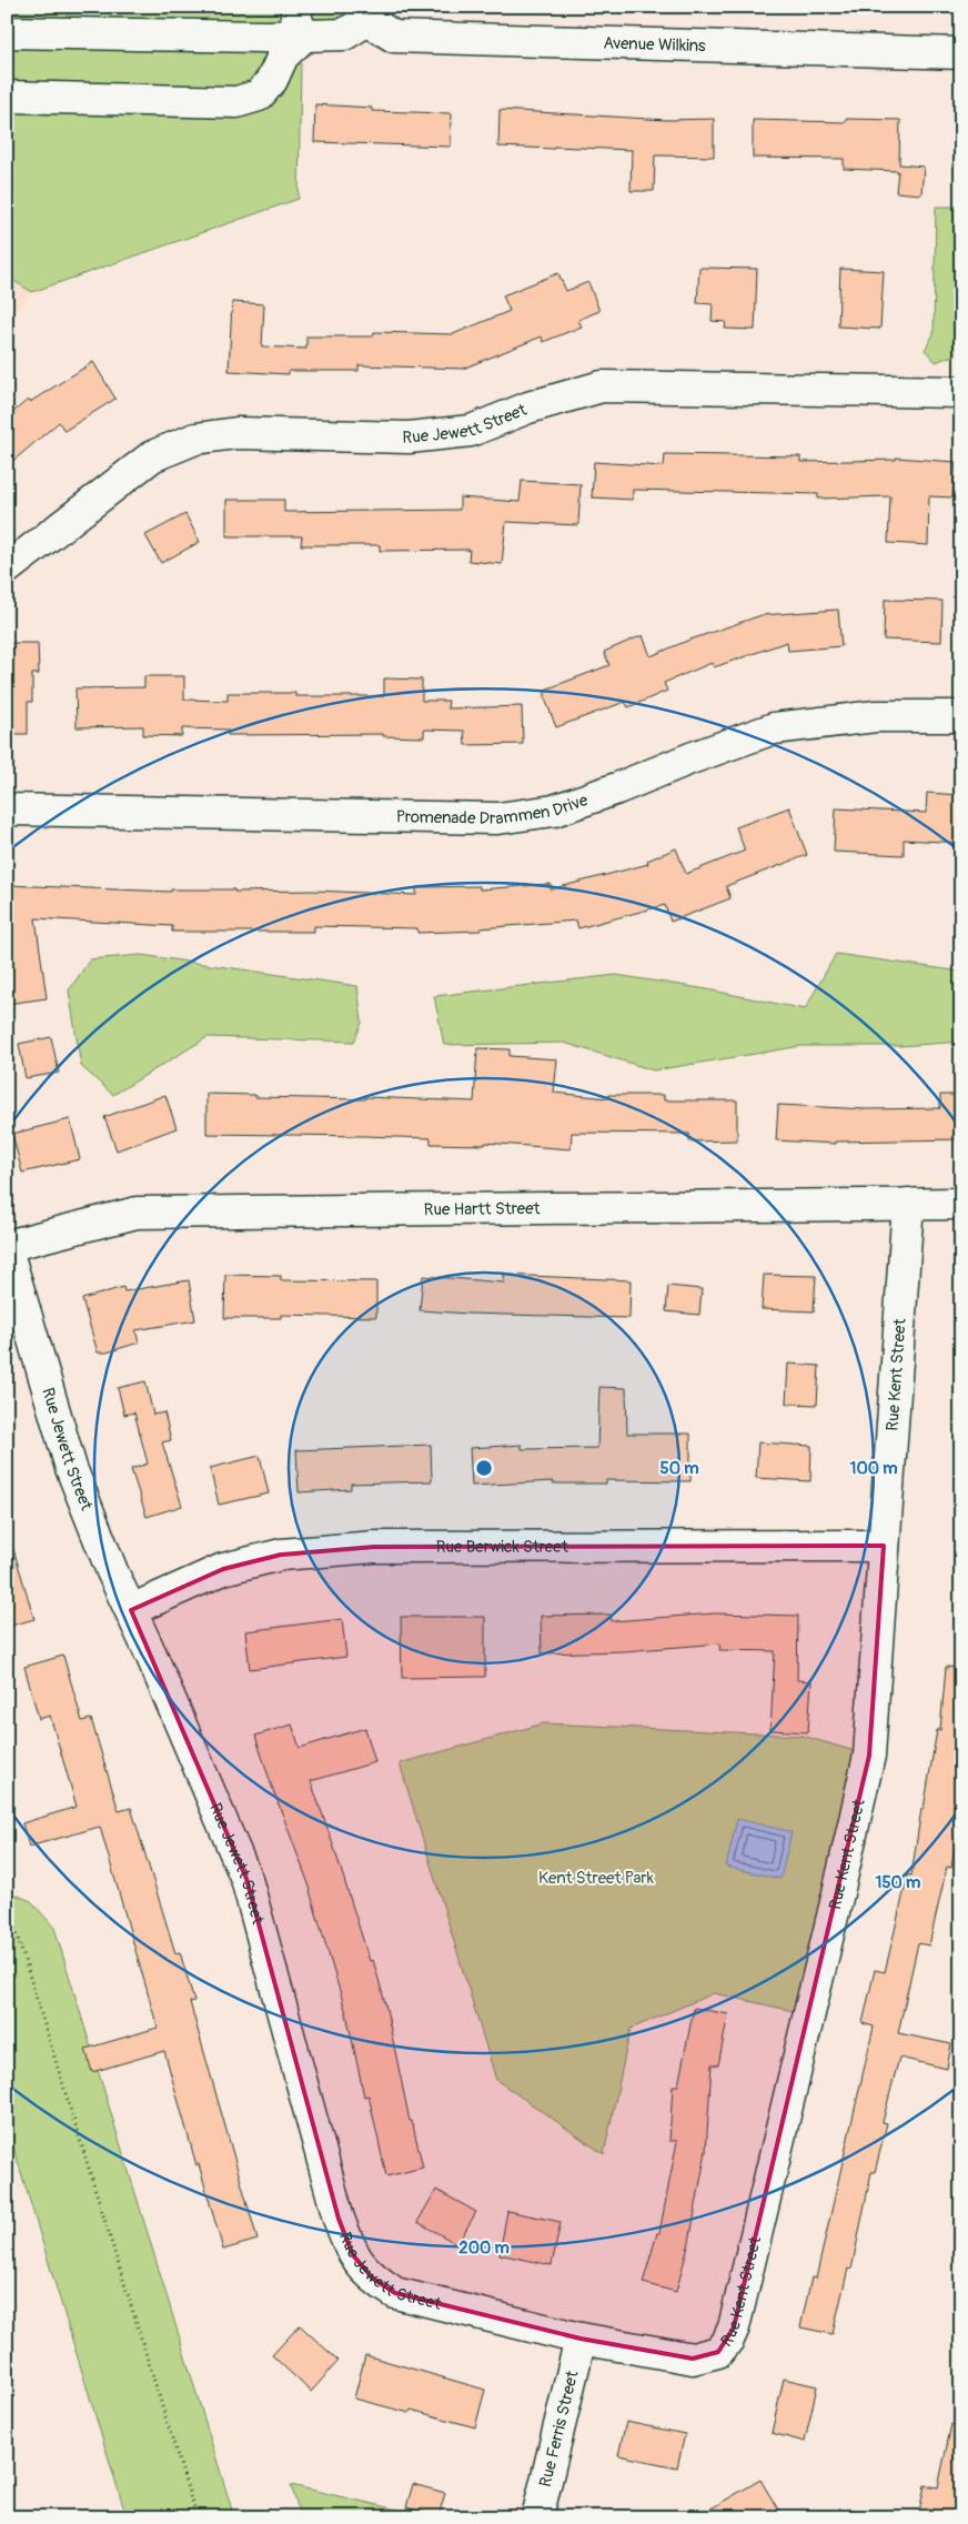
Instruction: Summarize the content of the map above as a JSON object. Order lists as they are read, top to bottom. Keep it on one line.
{"streets":{"street":["Avenue Wilkins","Rue Jewett Street","Promenade Drammen Drive","Rue Hartt Street","Rue Kent Street","Rue Berwick Street","Rue Ferris Street"]},"crossings":[["Rue Jewett Street","Rue Hartt Street"],["Rue Jewett Street","Rue Kent Street"],["Rue Jewett Street","Rue Berwick Street"],["Rue Jewett Street","Rue Ferris Street"],["Rue Hartt Street","Rue Kent Street"],["Rue Kent Street","Rue Berwick Street"],["Rue Kent Street","Rue Ferris Street"]],"parks":["Kent Street Park"],"rings":["50 m","100 m","150 m","200 m"]}
